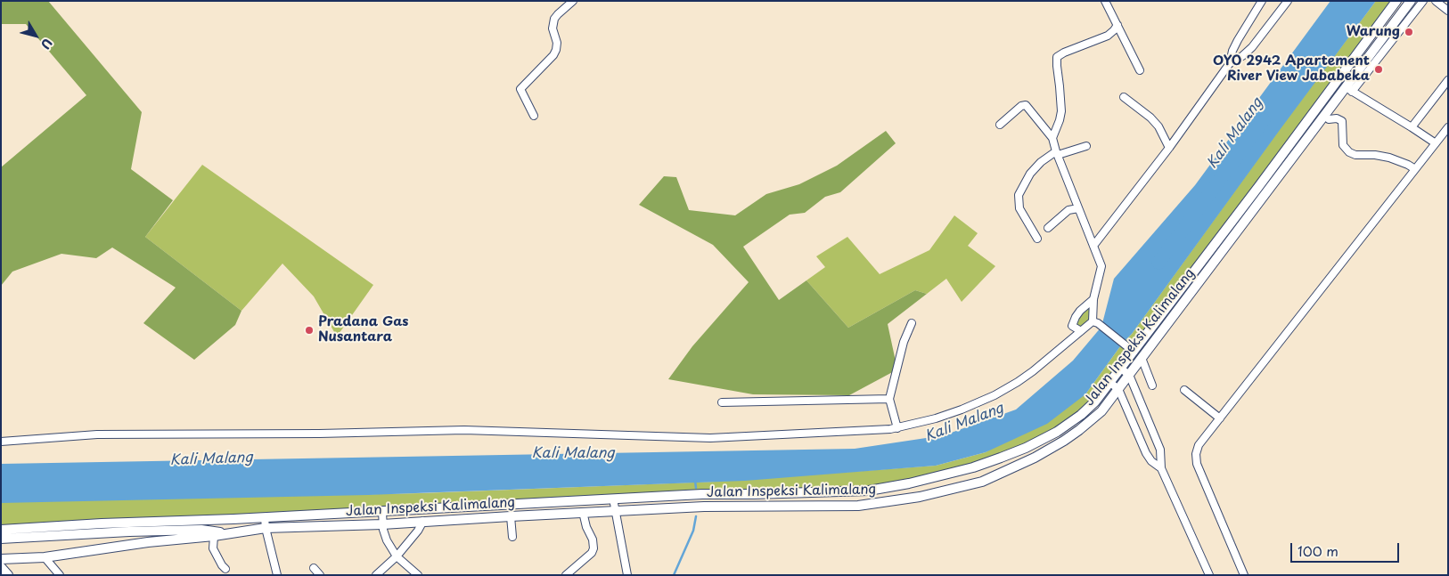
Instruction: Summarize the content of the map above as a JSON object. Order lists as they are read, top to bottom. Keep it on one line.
{"streets":{"main road":["Jalan Inspeksi Kalimalang"]},"water":["Kali Malang"],"places":["Warung","OYO 2942 Apartement River View Jababeka","Pradana Gas Nusantara"],"scale_bar":"100 m","north":"bottom right"}
